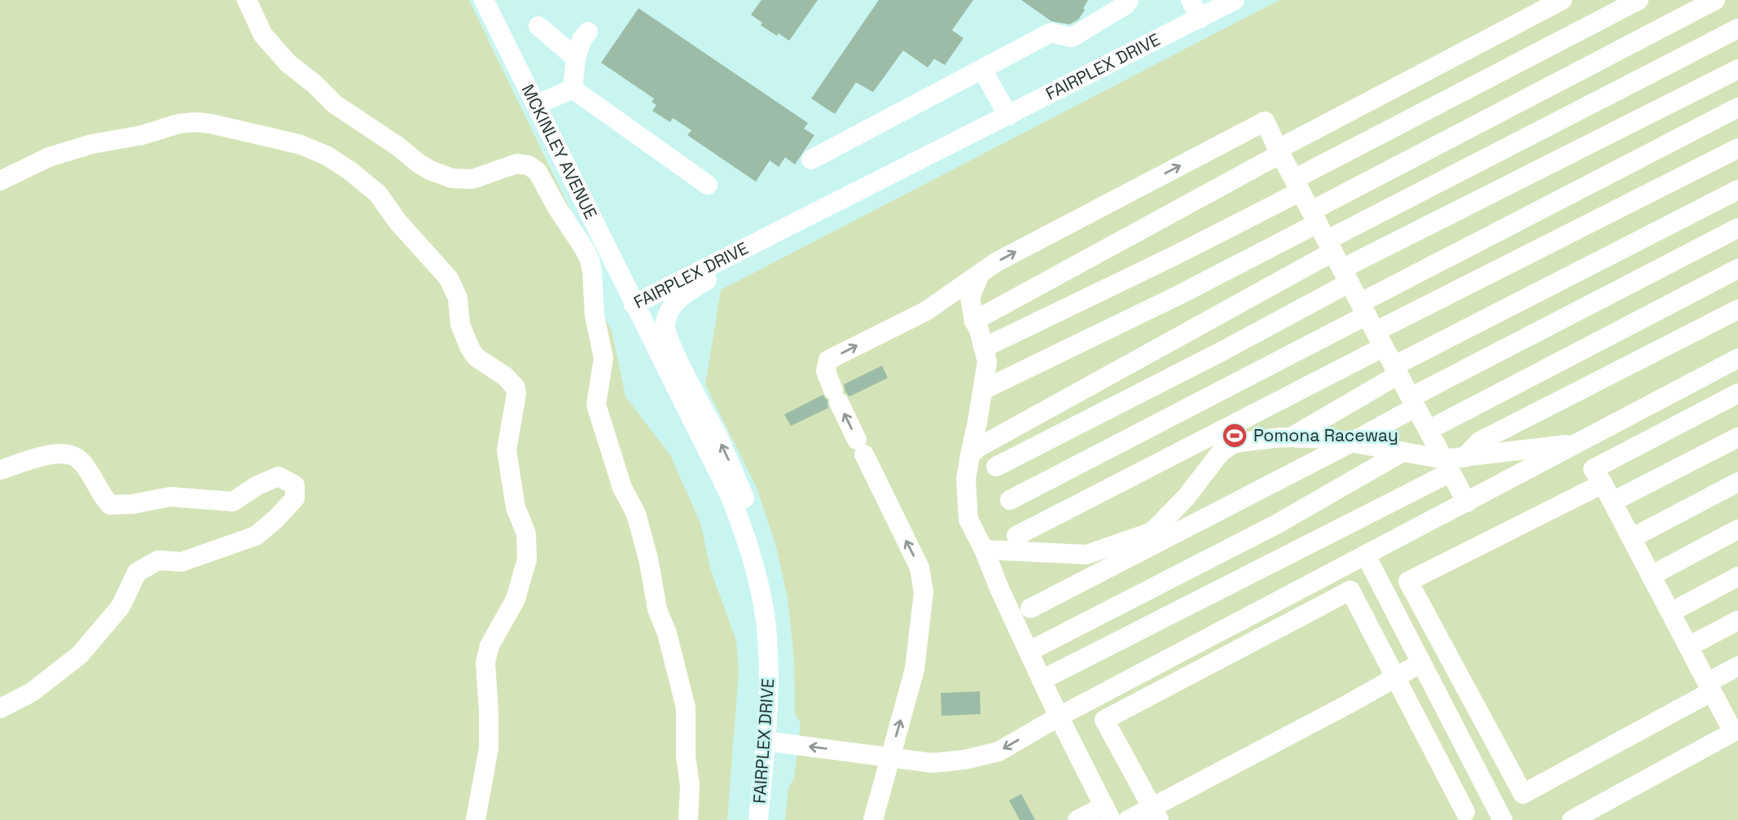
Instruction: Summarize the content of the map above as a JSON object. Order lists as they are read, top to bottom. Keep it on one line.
{"streets":{"street":["FAIRPLEX DRIVE","MCKINLEY AVENUE"]},"crossings":[["FAIRPLEX DRIVE","MCKINLEY AVENUE"]],"places":{"sports":["Pomona Raceway"]}}
